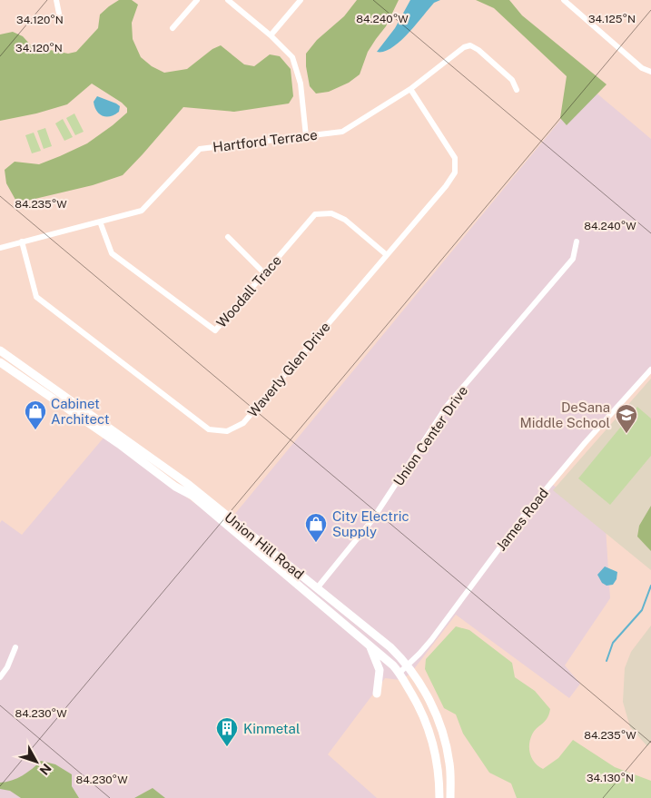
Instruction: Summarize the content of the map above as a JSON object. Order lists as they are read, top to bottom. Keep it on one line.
{"streets":{"street":["Hartford Terrace","Woodall Trace","Waverly Glen Drive","Union Center Drive","James Road","Union Hill Road"]},"crossings":[["Hartford Terrace","Woodall Trace"],["Hartford Terrace","Waverly Glen Drive"],["Woodall Trace","Waverly Glen Drive"],["Union Center Drive","Union Hill Road"],["James Road","Union Hill Road"]],"places":{"shop":["Cabinet Architect","City Electric Supply"],"school or university":["DeSana Middle School"],"building":["Kinmetal"]},"north":"bottom right","coordinates":["84.240°W","34.125°N","34.120°N","84.235°W","84.230°W","34.130°N"]}
